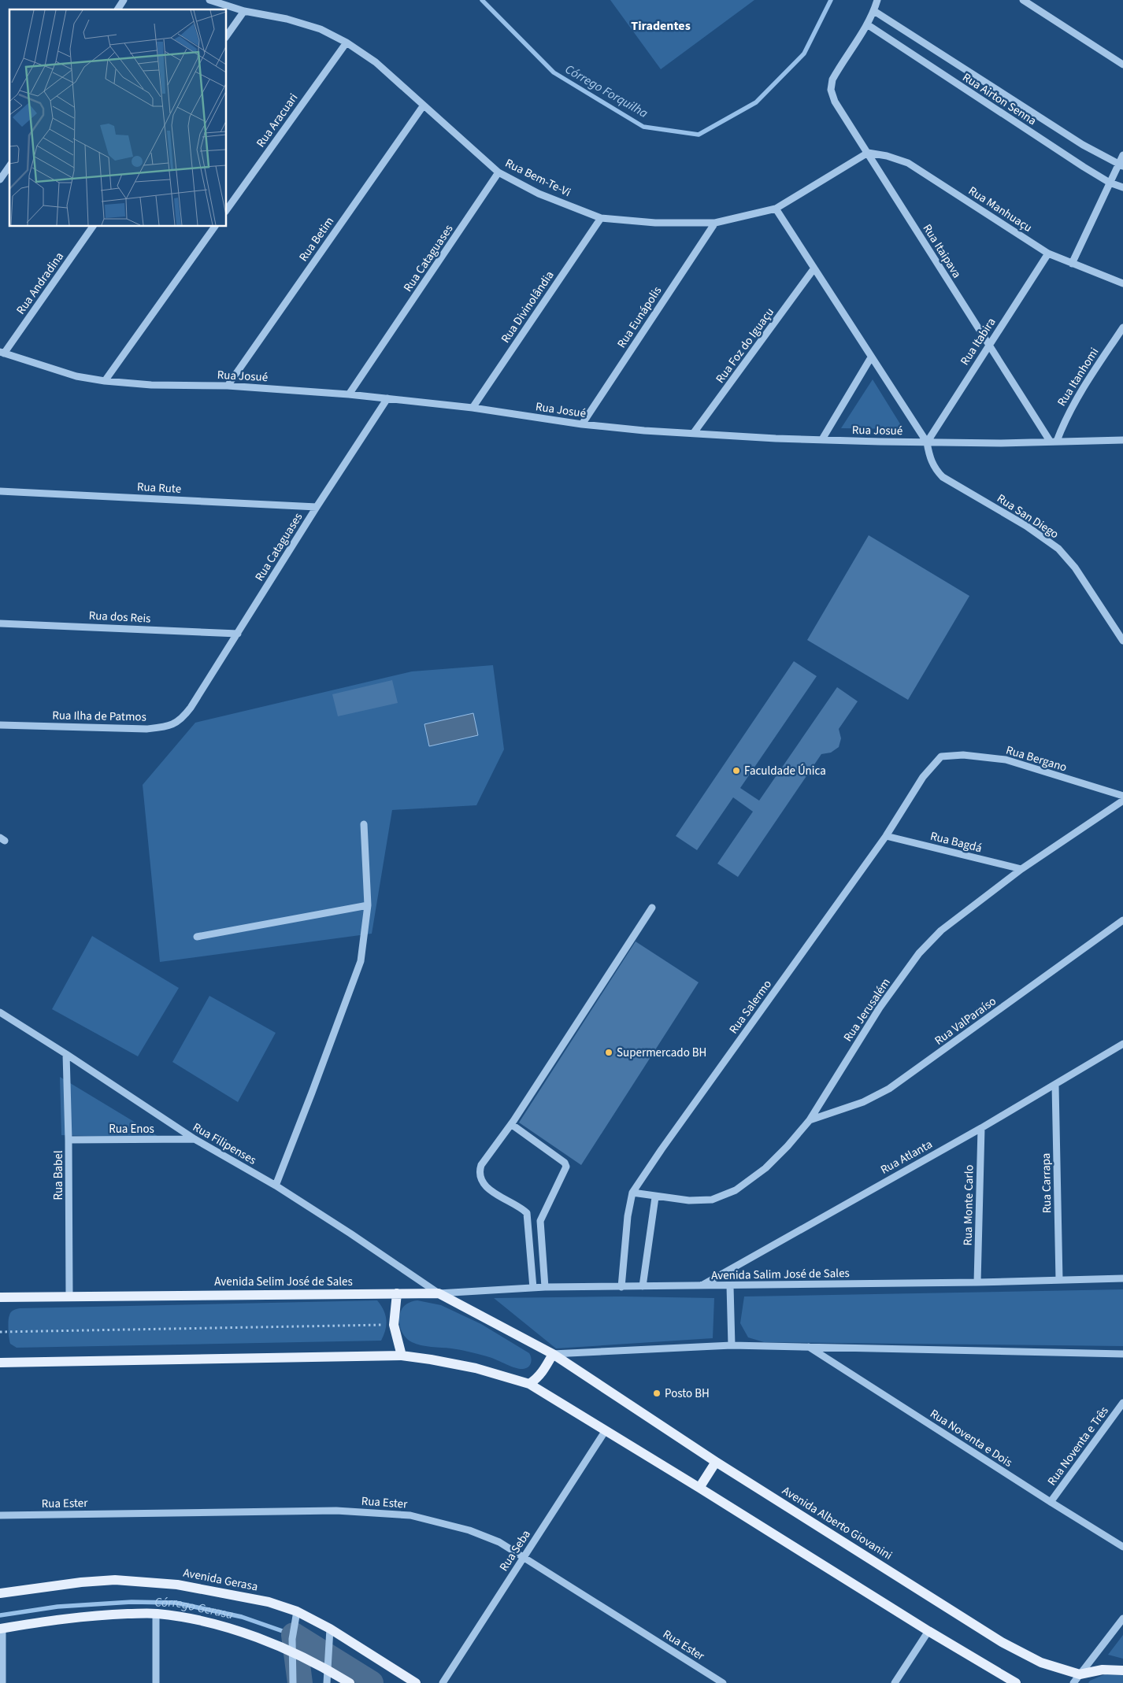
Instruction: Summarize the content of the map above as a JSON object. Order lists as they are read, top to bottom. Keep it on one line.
{"streets":{"main road":["Avenida Selim José de Sales","Avenida Alberto Giovanini","Avenida Gerasa"],"street":["Rua Airton Senna","Rua Aracuari","Rua Bem-Te-Vi","Rua Manhuaçu","Rua Betim","Rua Itaipava","Rua Cataguases","Rua Andradina","Rua Divinolândia","Rua Eunápolis","Rua Itabira","Rua Foz do Iguaçu","Rua Josué","Rua Itanhomi","Rua Rute","Rua San Diego","Rua dos Reis","Rua Ilha de Patmos","Rua Bergano","Rua Bagdá","Rua Salermo","Rua Jerusalém","Rua ValParaíso","Rua Enos","Rua Filipenses","Rua Atlanta","Rua Babel","Rua Carrapa","Rua Monte Carlo","Avenida Salim José de Sales","Rua Noventa e Dois","Rua Noventa e Três","Rua Ester","Rua Seba"]},"crossings":[["Rua Airton Senna","Rua Itaipava"],["Rua Aracuari","Rua Bem-Te-Vi"],["Rua Bem-Te-Vi","Rua Manhuaçu"],["Rua Bem-Te-Vi","Rua Betim"],["Rua Bem-Te-Vi","Rua Itaipava"],["Rua Bem-Te-Vi","Rua Cataguases"],["Rua Bem-Te-Vi","Rua Divinolândia"],["Rua Bem-Te-Vi","Rua Eunápolis"],["Rua Manhuaçu","Rua Itaipava"],["Rua Manhuaçu","Rua Itabira"],["Rua Betim","Rua Josué"],["Rua Itaipava","Rua Itabira"],["Rua Itaipava","Rua Josué"],["Rua Itaipava","Rua Itanhomi"],["Rua Cataguases","Rua Josué"],["Rua Cataguases","Rua Rute"],["Rua Cataguases","Rua dos Reis"],["Rua Cataguases","Rua Ilha de Patmos"],["Rua Andradina","Rua Josué"],["Rua Divinolândia","Rua Josué"],["Rua Eunápolis","Rua Josué"],["Rua Itabira","Rua Josué"],["Rua Itabira","Rua San Diego"],["Rua Foz do Iguaçu","Rua Josué"],["Rua Josué","Rua Itanhomi"],["Rua Josué","Rua San Diego"],["Rua Bergano","Rua Salermo"],["Rua Bagdá","Rua Salermo"],["Rua Bagdá","Rua Jerusalém"],["Rua Salermo","Rua Jerusalém"],["Rua Salermo","Avenida Salim José de Sales"],["Rua Jerusalém","Rua ValParaíso"],["Rua Enos","Rua Filipenses"],["Rua Enos","Rua Babel"],["Rua Filipenses","Rua Babel"],["Rua Filipenses","Avenida Salim José de Sales"],["Rua Filipenses","Avenida Selim José de Sales"],["Rua Atlanta","Rua Carrapa"],["Rua Atlanta","Rua Monte Carlo"],["Rua Atlanta","Avenida Salim José de Sales"],["Rua Babel","Avenida Selim José de Sales"],["Rua Carrapa","Avenida Salim José de Sales"],["Rua Monte Carlo","Avenida Salim José de Sales"],["Avenida Salim José de Sales","Avenida Selim José de Sales"],["Avenida Selim José de Sales","Avenida Alberto Giovanini"],["Rua Noventa e Dois","Rua Noventa e Três"],["Rua Ester","Rua Seba"]],"districts":["Tiradentes"],"water":["Córrego Forquilha","Córrego Gerasa"],"places":["Faculdade Única","Supermercado BH","Posto BH"]}
